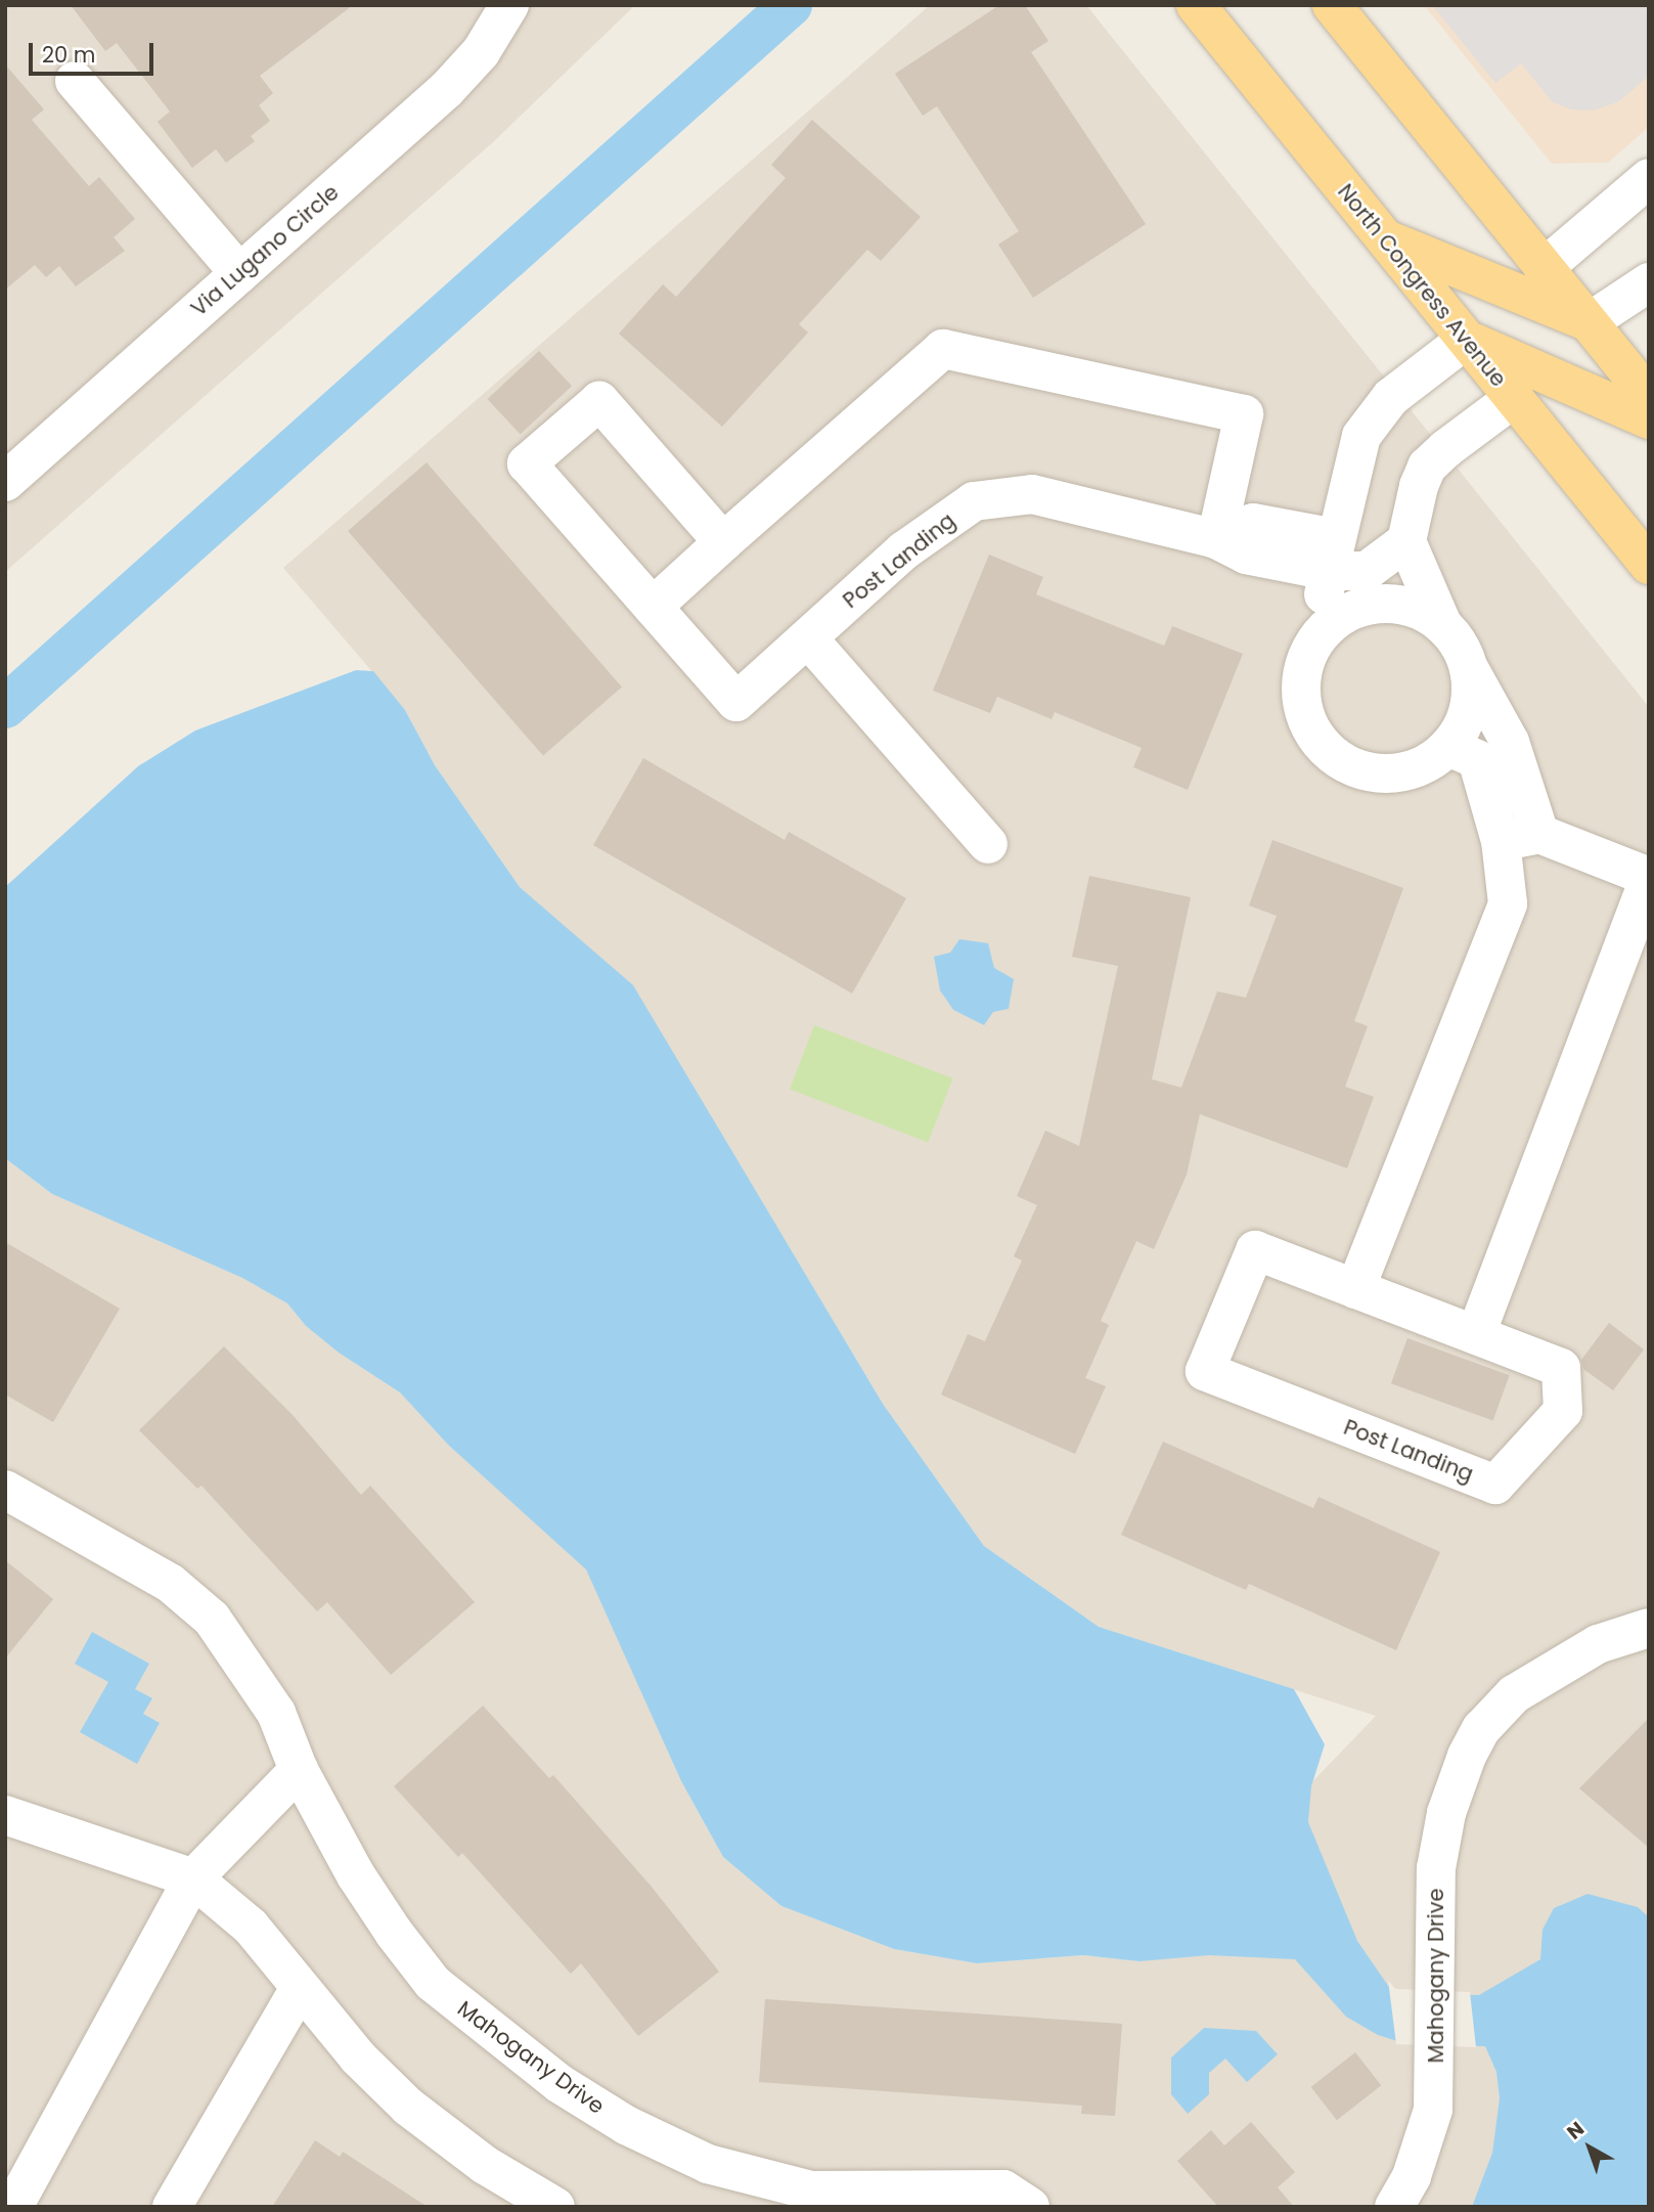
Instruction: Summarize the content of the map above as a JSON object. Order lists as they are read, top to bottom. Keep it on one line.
{"streets":{"main road":["North Congress Avenue"],"street":["Via Lugano Circle","Post Landing","Mahogany Drive"]},"scale_bar":"20 m","north":"top left"}
